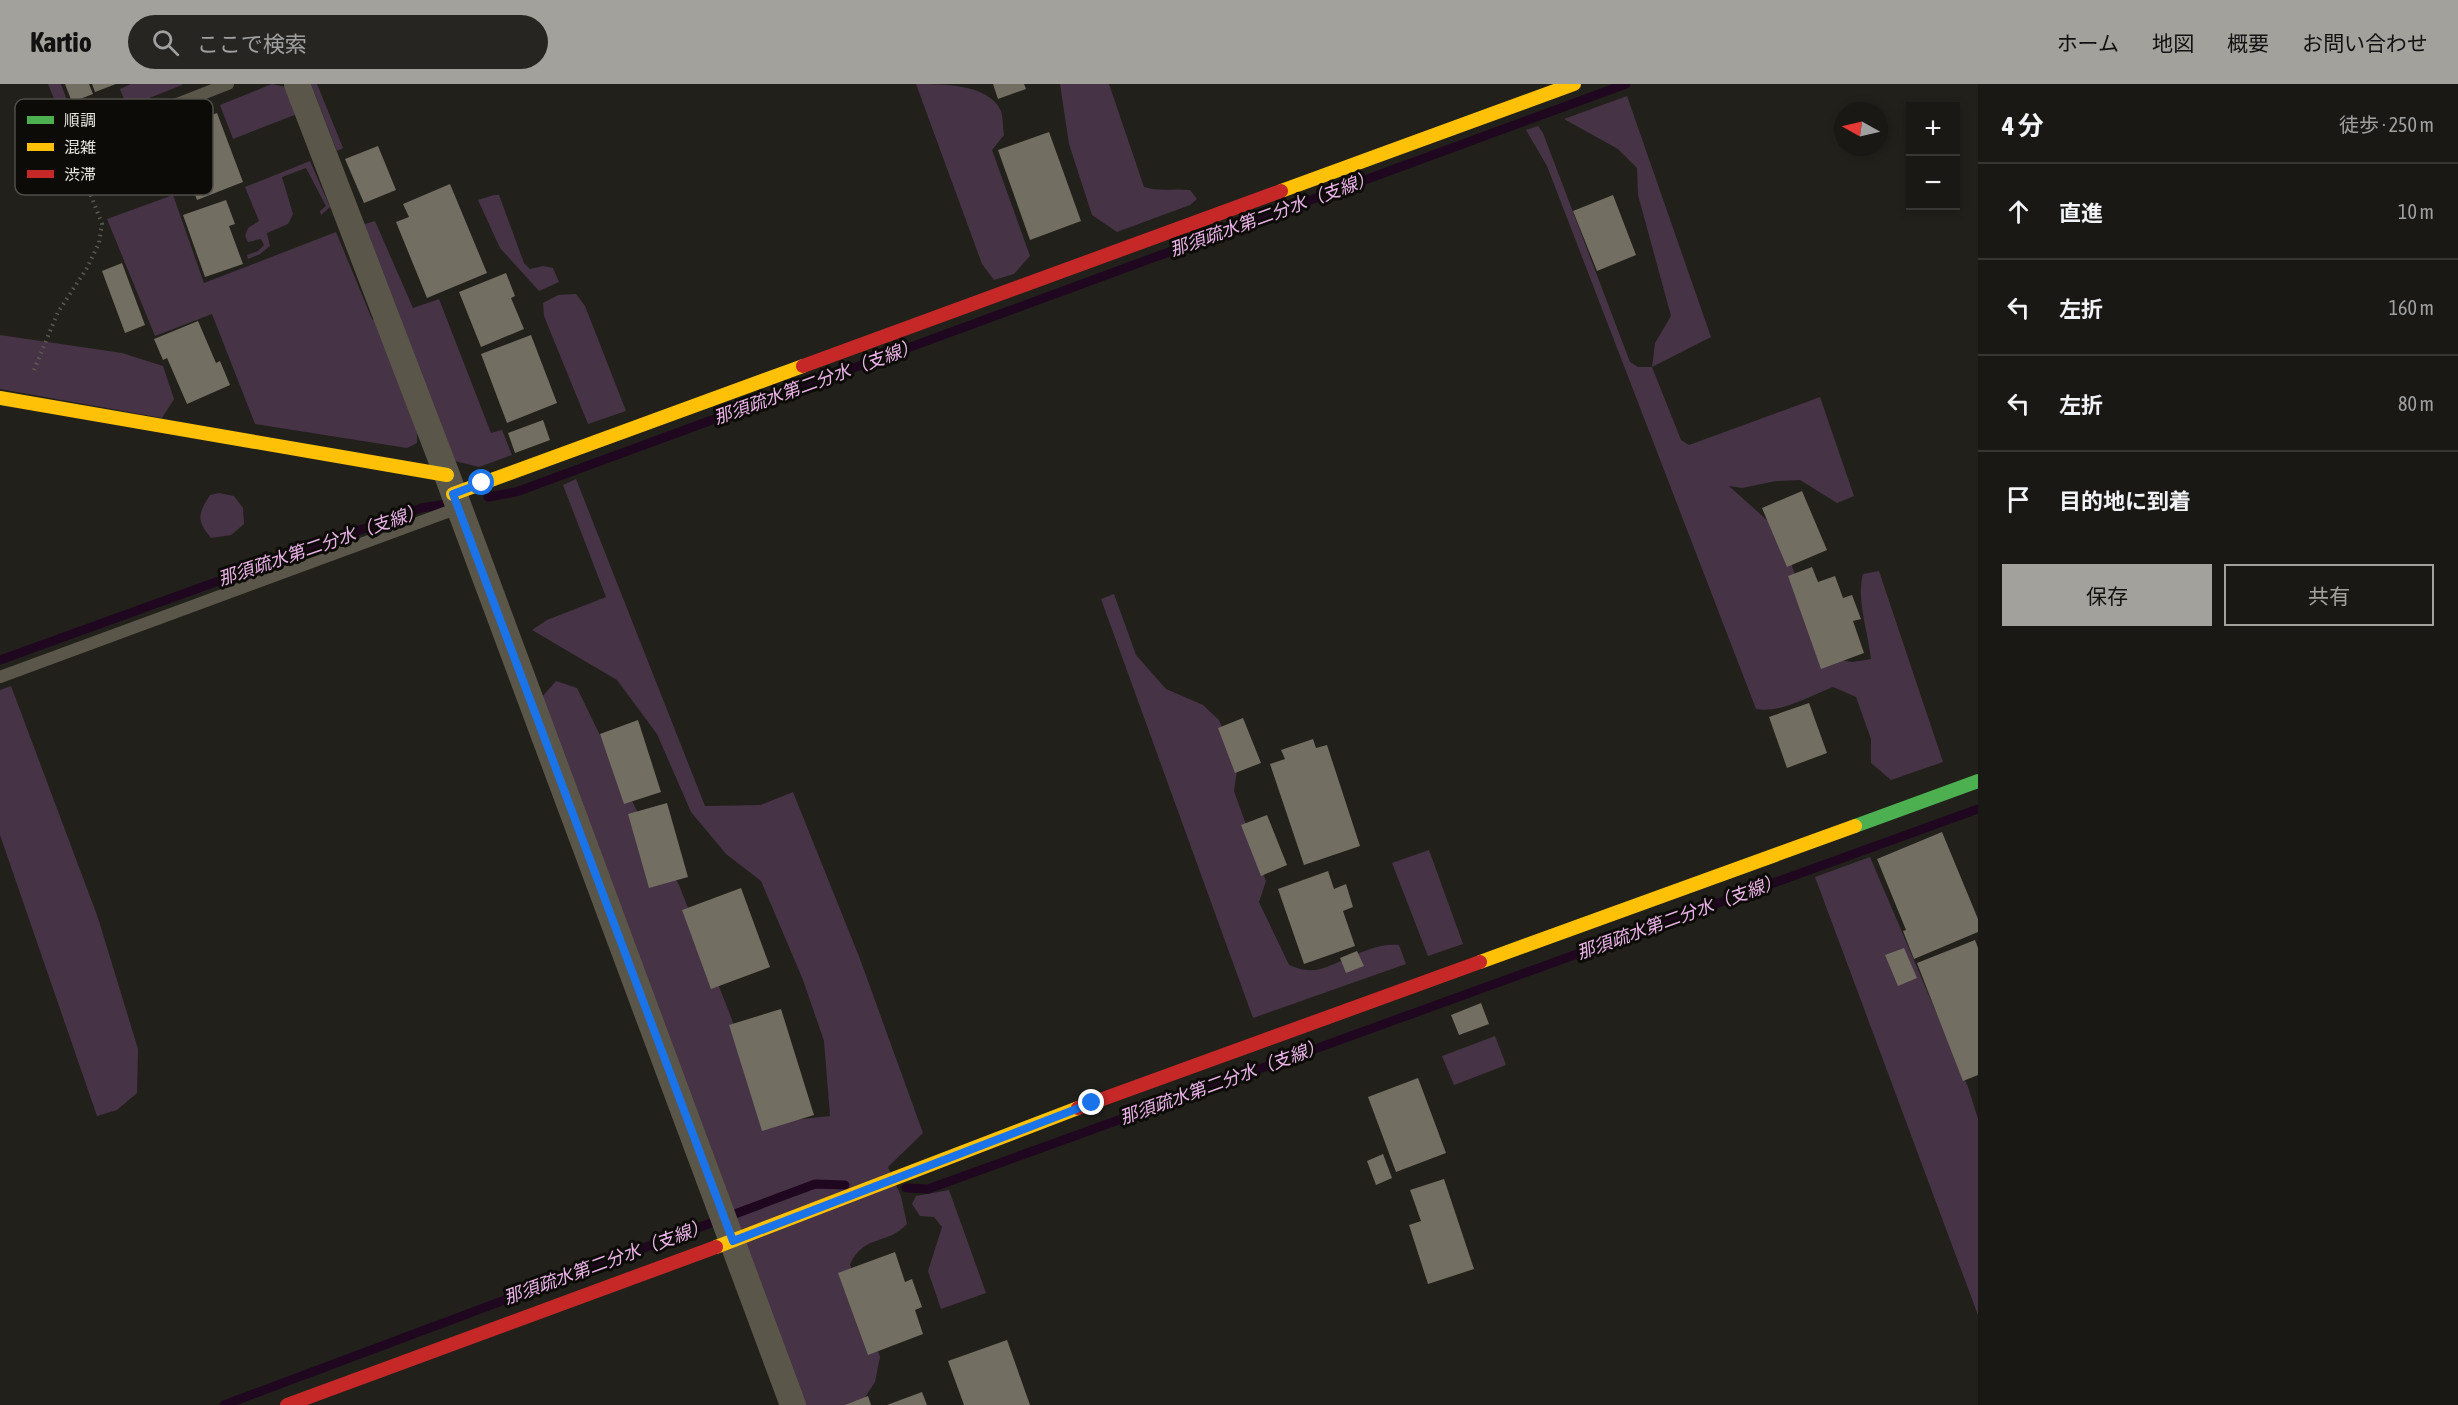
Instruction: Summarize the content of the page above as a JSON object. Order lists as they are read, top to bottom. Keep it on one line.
{"water":["那須疏水第二分水（支線）"],"legend":["順調","混雑","渋滞"],"north":"left","page":{"header":"Kartio","search":"ここで検索","nav":["ホーム","地図","概要","お問い合わせ"],"heading":["4 分","徒歩 · 250 m"],"map_buttons":["+","−"],"list":[["直進","10 m"],["左折","160 m"],["左折","80 m"],"目的地に到着"],"buttons":["保存","共有"]}}
